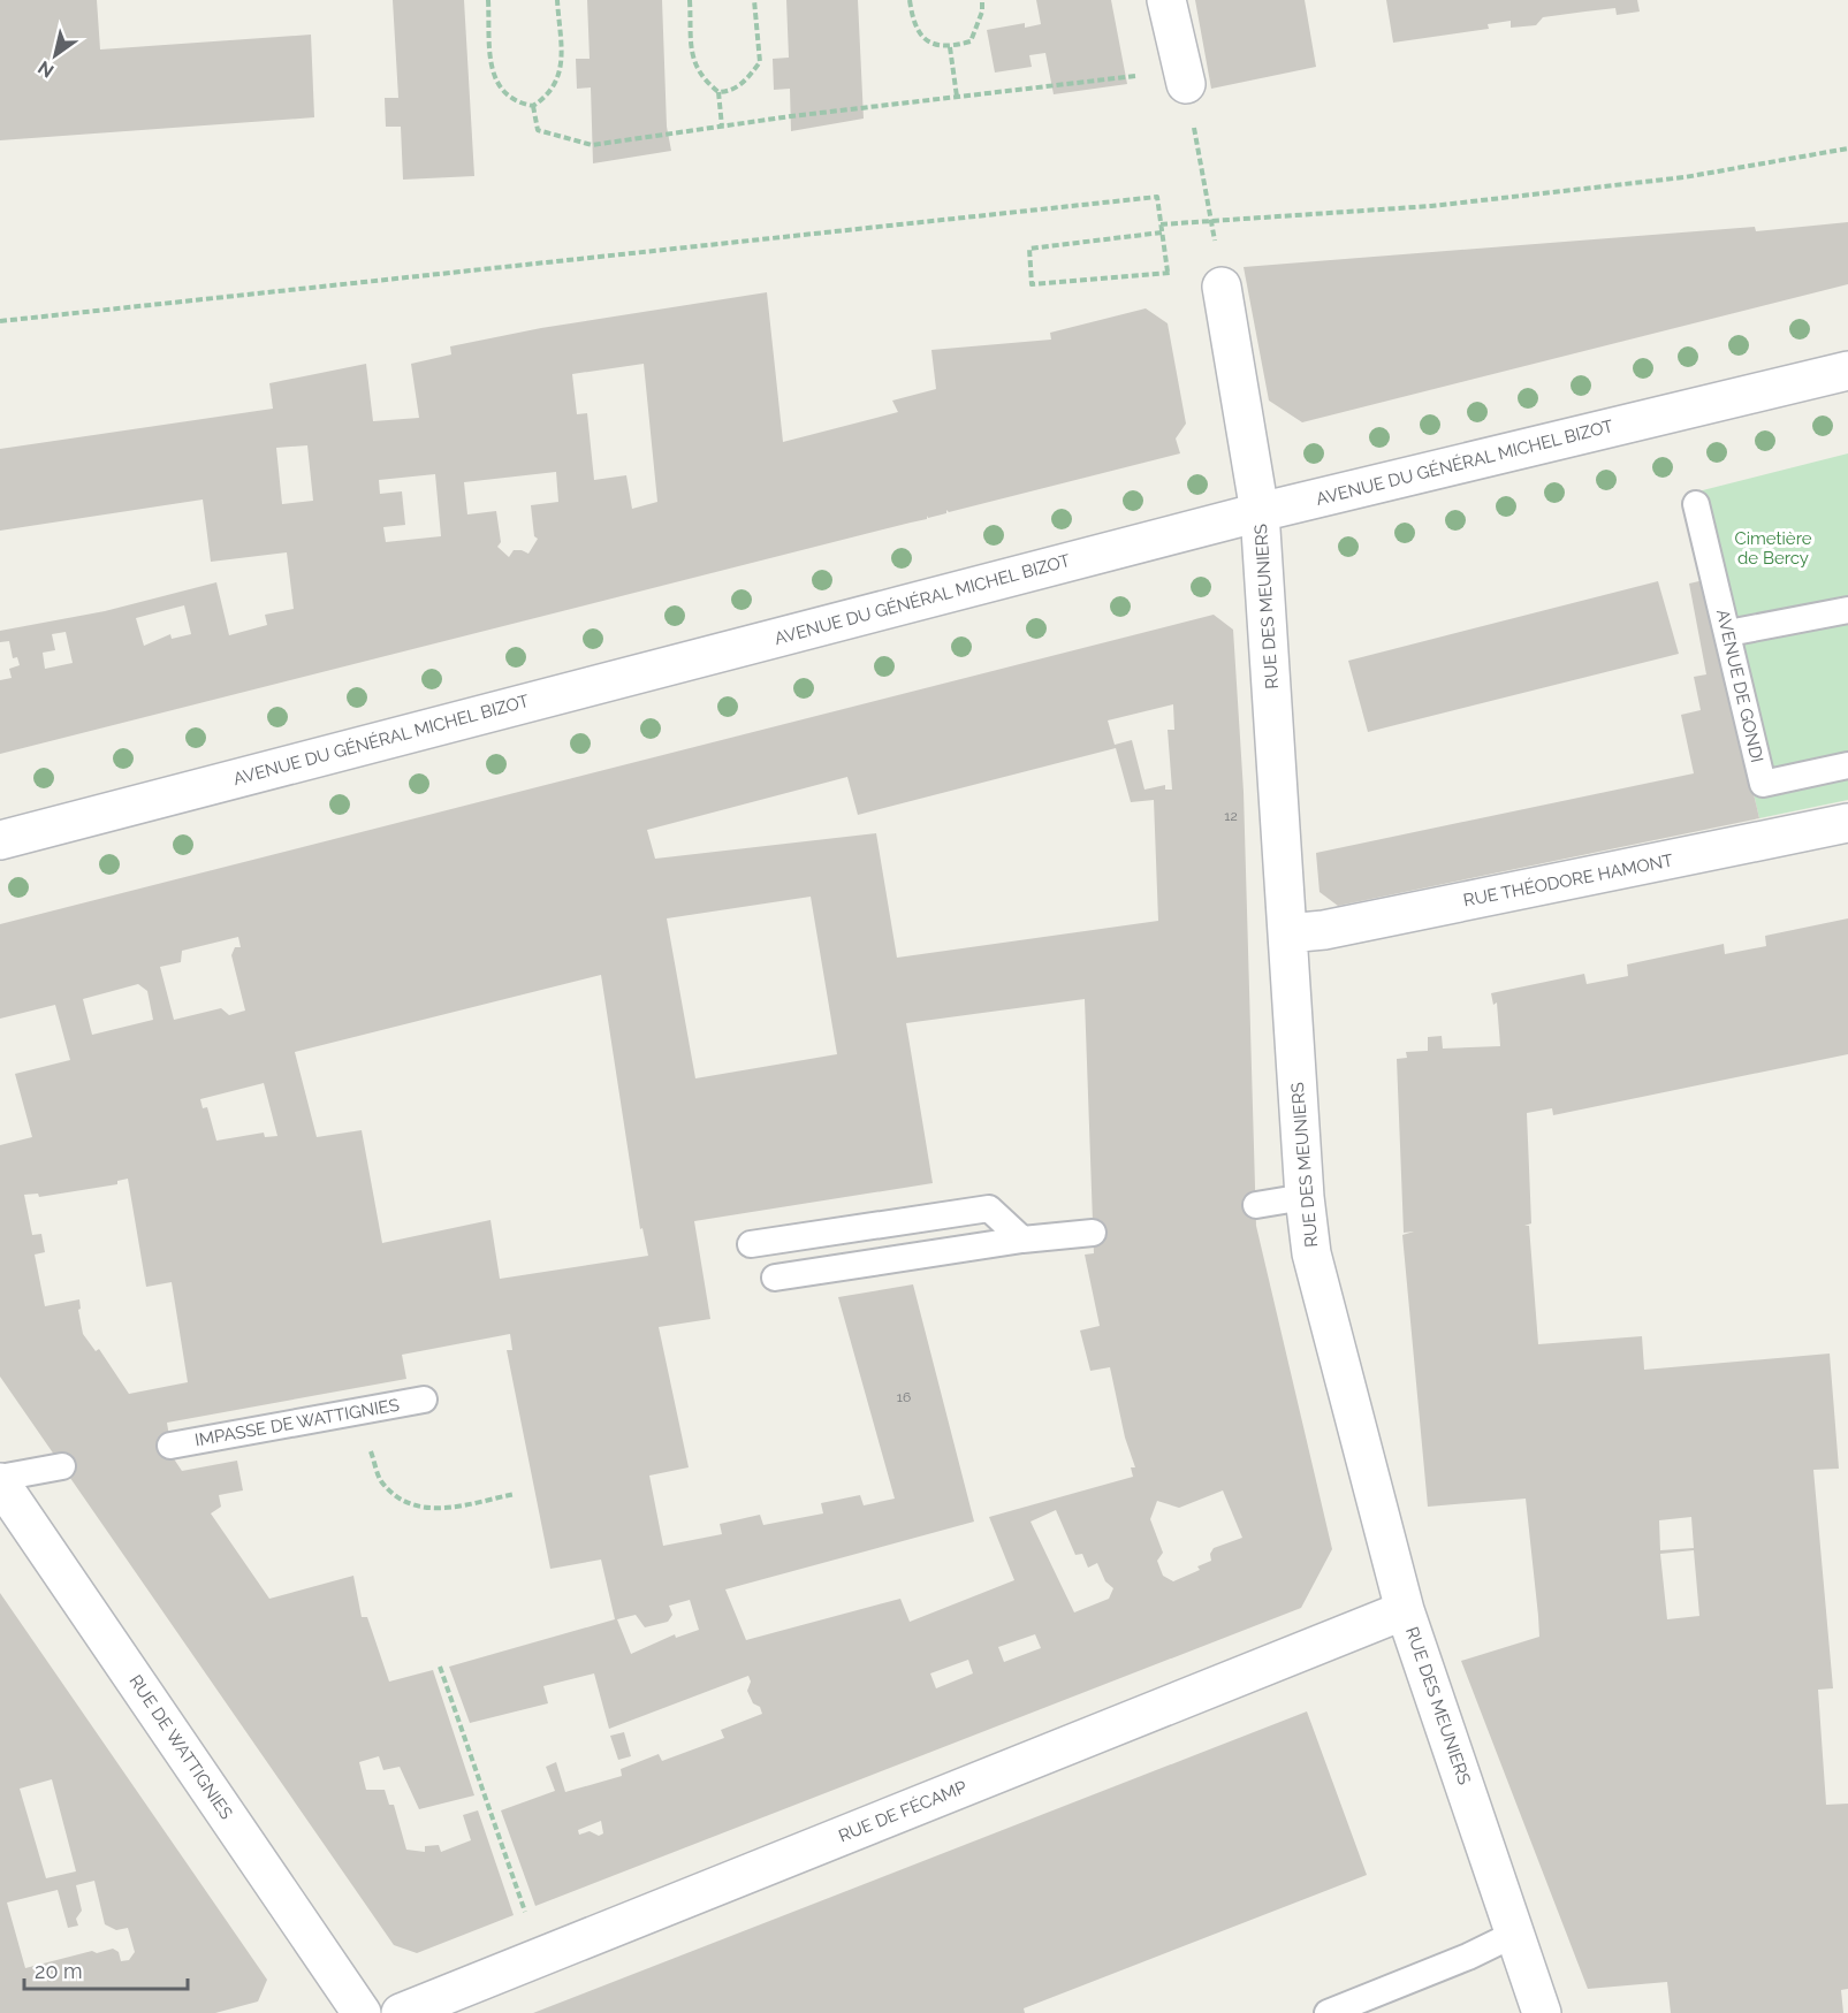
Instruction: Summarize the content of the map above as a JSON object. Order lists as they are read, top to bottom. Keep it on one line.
{"streets":{"street":["AVENUE DU GÉNÉRAL MICHEL BIZOT","RUE DES MEUNIERS","RUE THÉODORE HAMONT","RUE DE WATTIGNIES","RUE DE FÉCAMP"],"lane":["AVENUE DE GONDI","IMPASSE DE WATTIGNIES"]},"crossings":[["AVENUE DU GÉNÉRAL MICHEL BIZOT","RUE DES MEUNIERS"],["RUE DES MEUNIERS","RUE THÉODORE HAMONT"],["RUE DES MEUNIERS","RUE DE FÉCAMP"]],"parks":["Cimetière de Bercy"],"house_numbers":["12","16"],"scale_bar":"20 m","north":"bottom left"}
